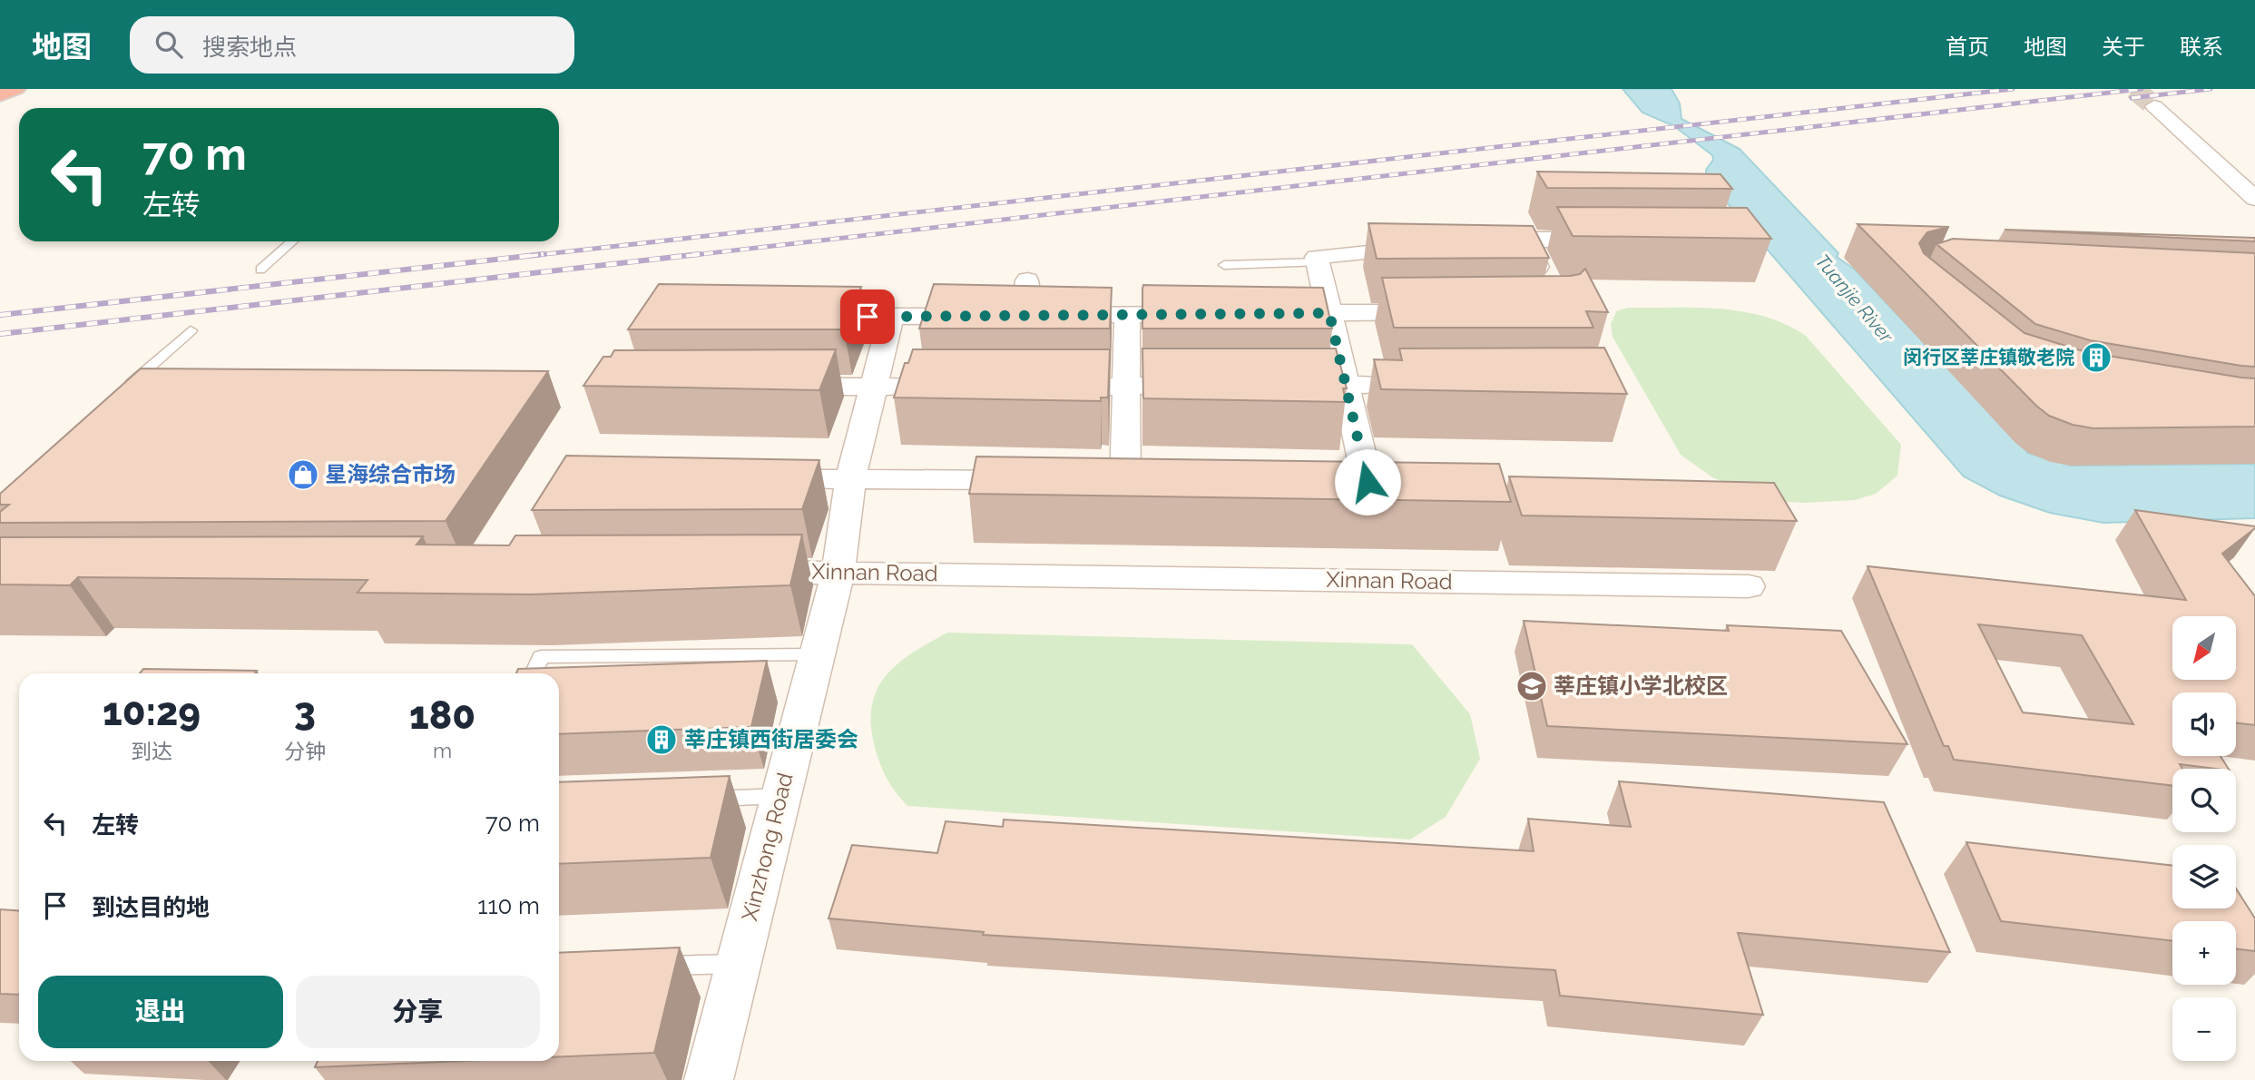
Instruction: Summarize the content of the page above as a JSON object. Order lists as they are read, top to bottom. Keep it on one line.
{"streets":{"street":["Xinnan Road","Xinzhong Road"]},"crossings":[["Xinnan Road","Xinzhong Road"]],"water":["Tuanjie River"],"places":{"building":["闵行区莘庄镇敬老院","莘庄镇西街居委会"],"shop":["星海综合市场"],"school or university":["莘庄镇小学北校区"]},"north":"bottom left","page":{"header":"地图","search":"搜索地点","nav":["首页","地图","关于","联系"],"turn":["70 m","左转"],"map_buttons":["+","−"],"eta":["10:29","到达","3","分钟","180","m"],"list":[{"name":"左转","value":"70 m"},{"name":"到达目的地","value":"110 m"}],"buttons":["退出","分享"]}}
